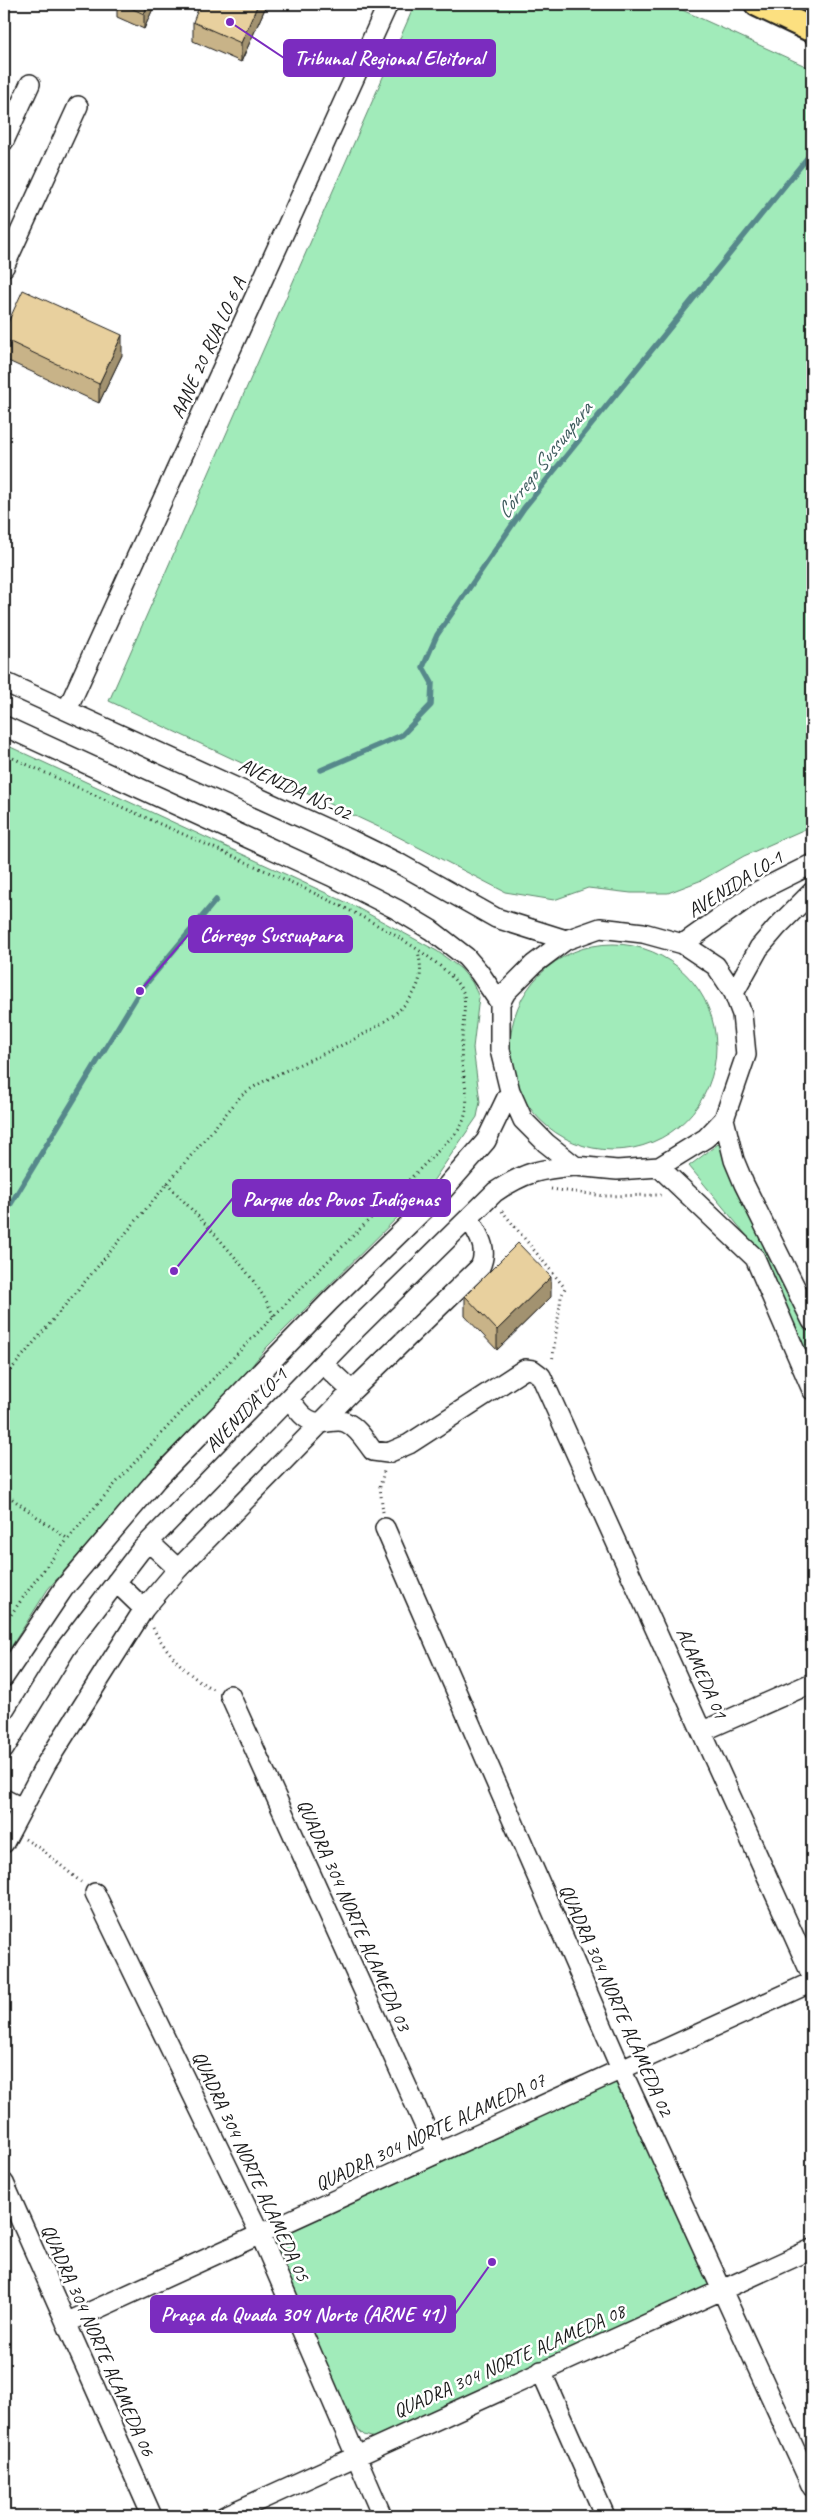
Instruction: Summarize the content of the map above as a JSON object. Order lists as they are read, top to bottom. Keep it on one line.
{"streets":{"street":["AANE 20 RUA LO 6 A","AVENIDA NS-02","AVENIDA LO-1","ALAMEDA 01","QUADRA 304 NORTE ALAMEDA 03","QUADRA 304 NORTE ALAMEDA 02","QUADRA 304 NORTE ALAMEDA 07","QUADRA 304 NORTE ALAMEDA 05","QUADRA 304 NORTE ALAMEDA 06","QUADRA 304 NORTE ALAMEDA 08"]},"crossings":[["AANE 20 RUA LO 6 A","AVENIDA NS-02"],["QUADRA 304 NORTE ALAMEDA 03","QUADRA 304 NORTE ALAMEDA 07"],["QUADRA 304 NORTE ALAMEDA 02","QUADRA 304 NORTE ALAMEDA 07"],["QUADRA 304 NORTE ALAMEDA 02","QUADRA 304 NORTE ALAMEDA 08"],["QUADRA 304 NORTE ALAMEDA 07","QUADRA 304 NORTE ALAMEDA 05"],["QUADRA 304 NORTE ALAMEDA 07","QUADRA 304 NORTE ALAMEDA 06"],["QUADRA 304 NORTE ALAMEDA 05","QUADRA 304 NORTE ALAMEDA 08"]],"water":["Córrego Sussuapara"],"places":["Tribunal Regional Eleitoral","Córrego Sussuapara","Parque dos Povos Indígenas","Praça da Quada 304 Norte (ARNE 41)"]}
